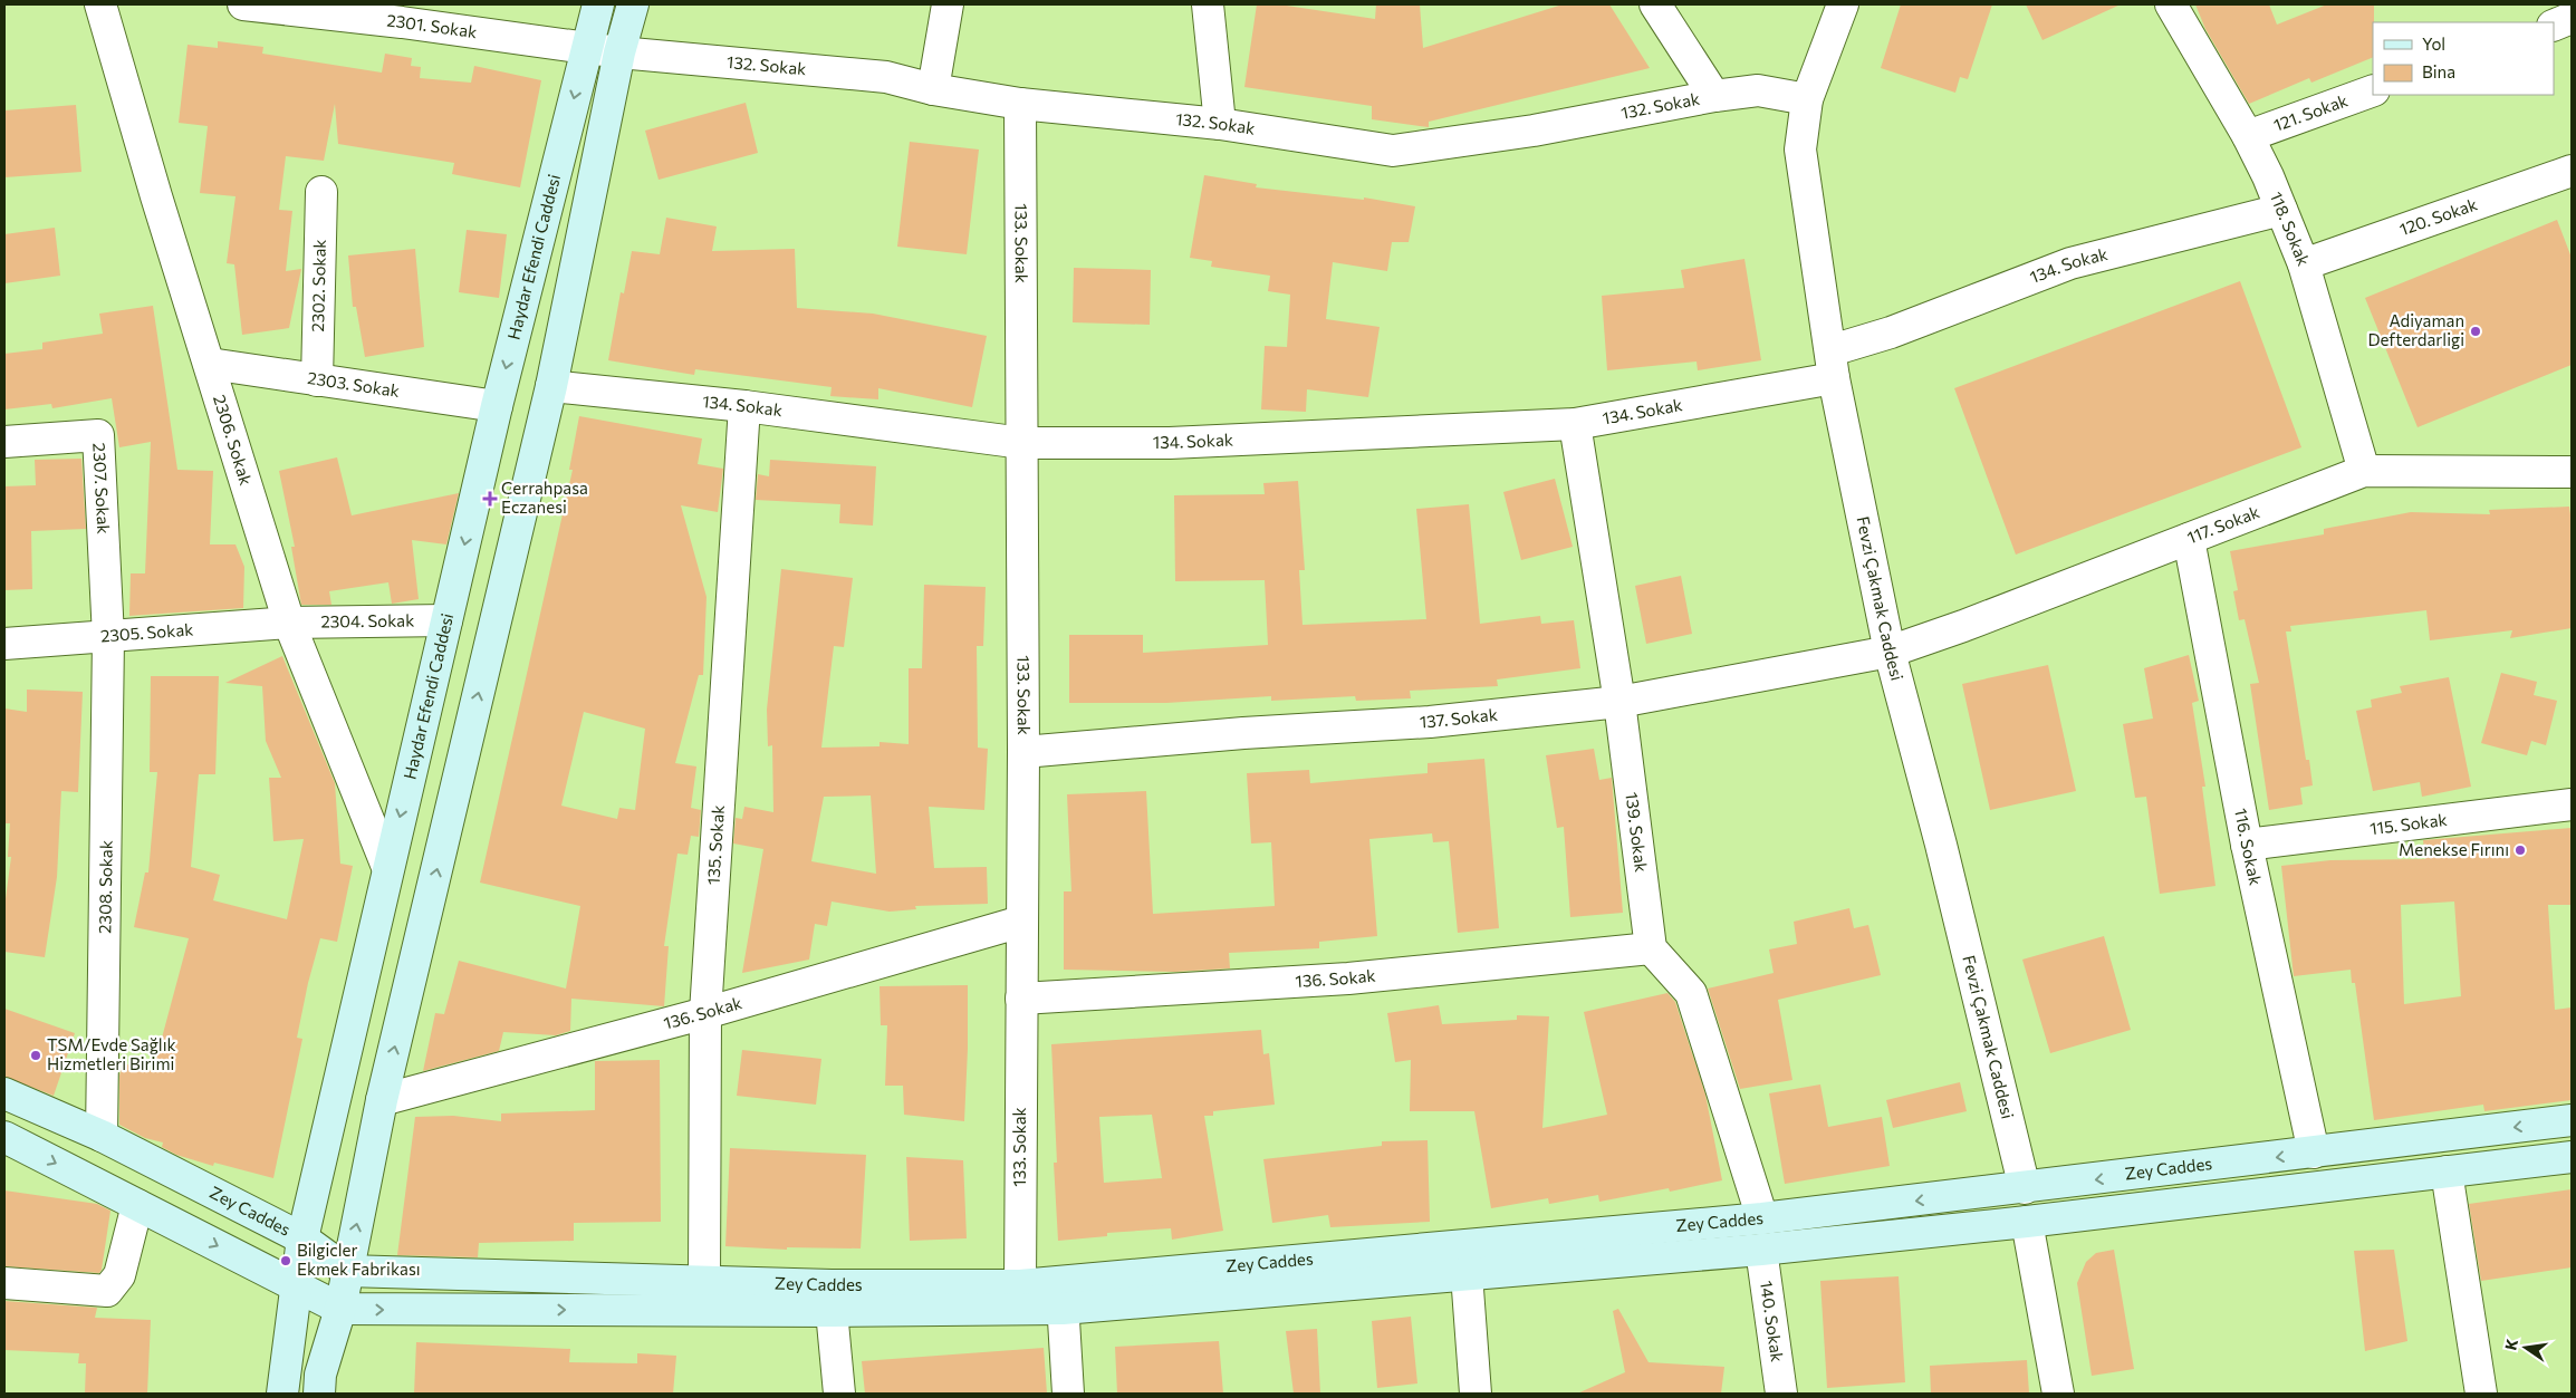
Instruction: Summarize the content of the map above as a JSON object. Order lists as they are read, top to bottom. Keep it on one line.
{"streets":{"main road":["Haydar Efendi Caddesi","Zey Caddes"],"street":["2301. Sokak","132. Sokak","121. Sokak","120. Sokak","118. Sokak","133. Sokak","134. Sokak","2302. Sokak","2303. Sokak","2306. Sokak","2307. Sokak","117. Sokak","Fevzi Çakmak Caddesi","2304. Sokak","2305. Sokak","137. Sokak","115. Sokak","139. Sokak","135. Sokak","116. Sokak","2308. Sokak","136. Sokak","140. Sokak"]},"crossings":[["2301. Sokak","132. Sokak"],["2301. Sokak","Haydar Efendi Caddesi"],["132. Sokak","133. Sokak"],["132. Sokak","Fevzi Çakmak Caddesi"],["121. Sokak","118. Sokak"],["120. Sokak","118. Sokak"],["118. Sokak","134. Sokak"],["118. Sokak","117. Sokak"],["133. Sokak","134. Sokak"],["133. Sokak","137. Sokak"],["133. Sokak","136. Sokak"],["133. Sokak","Zey Caddes"],["Haydar Efendi Caddesi","2303. Sokak"],["Haydar Efendi Caddesi","2306. Sokak"],["Haydar Efendi Caddesi","2304. Sokak"],["Haydar Efendi Caddesi","Zey Caddes"],["134. Sokak","Fevzi Çakmak Caddesi"],["134. Sokak","139. Sokak"],["134. Sokak","135. Sokak"],["2302. Sokak","2303. Sokak"],["2303. Sokak","2306. Sokak"],["2306. Sokak","2304. Sokak"],["2306. Sokak","2305. Sokak"],["2307. Sokak","2305. Sokak"],["2307. Sokak","2308. Sokak"],["117. Sokak","Fevzi Çakmak Caddesi"],["117. Sokak","137. Sokak"],["117. Sokak","116. Sokak"],["Fevzi Çakmak Caddesi","137. Sokak"],["Fevzi Çakmak Caddesi","Zey Caddes"],["2304. Sokak","2305. Sokak"],["2305. Sokak","2308. Sokak"],["137. Sokak","139. Sokak"],["115. Sokak","116. Sokak"],["139. Sokak","136. Sokak"],["135. Sokak","136. Sokak"],["135. Sokak","Zey Caddes"],["116. Sokak","Zey Caddes"],["2308. Sokak","Zey Caddes"],["Zey Caddes","140. Sokak"]],"places":{"other":["Adiyaman Defterdarligi","Menekse Fırını","TSM/Evde Sağlık Hizmetleri Birimi","Bilgicler Ekmek Fabrikası"],"health":["Cerrahpasa Eczanesi"]},"legend":["Yol","Bina"],"north":"left"}
